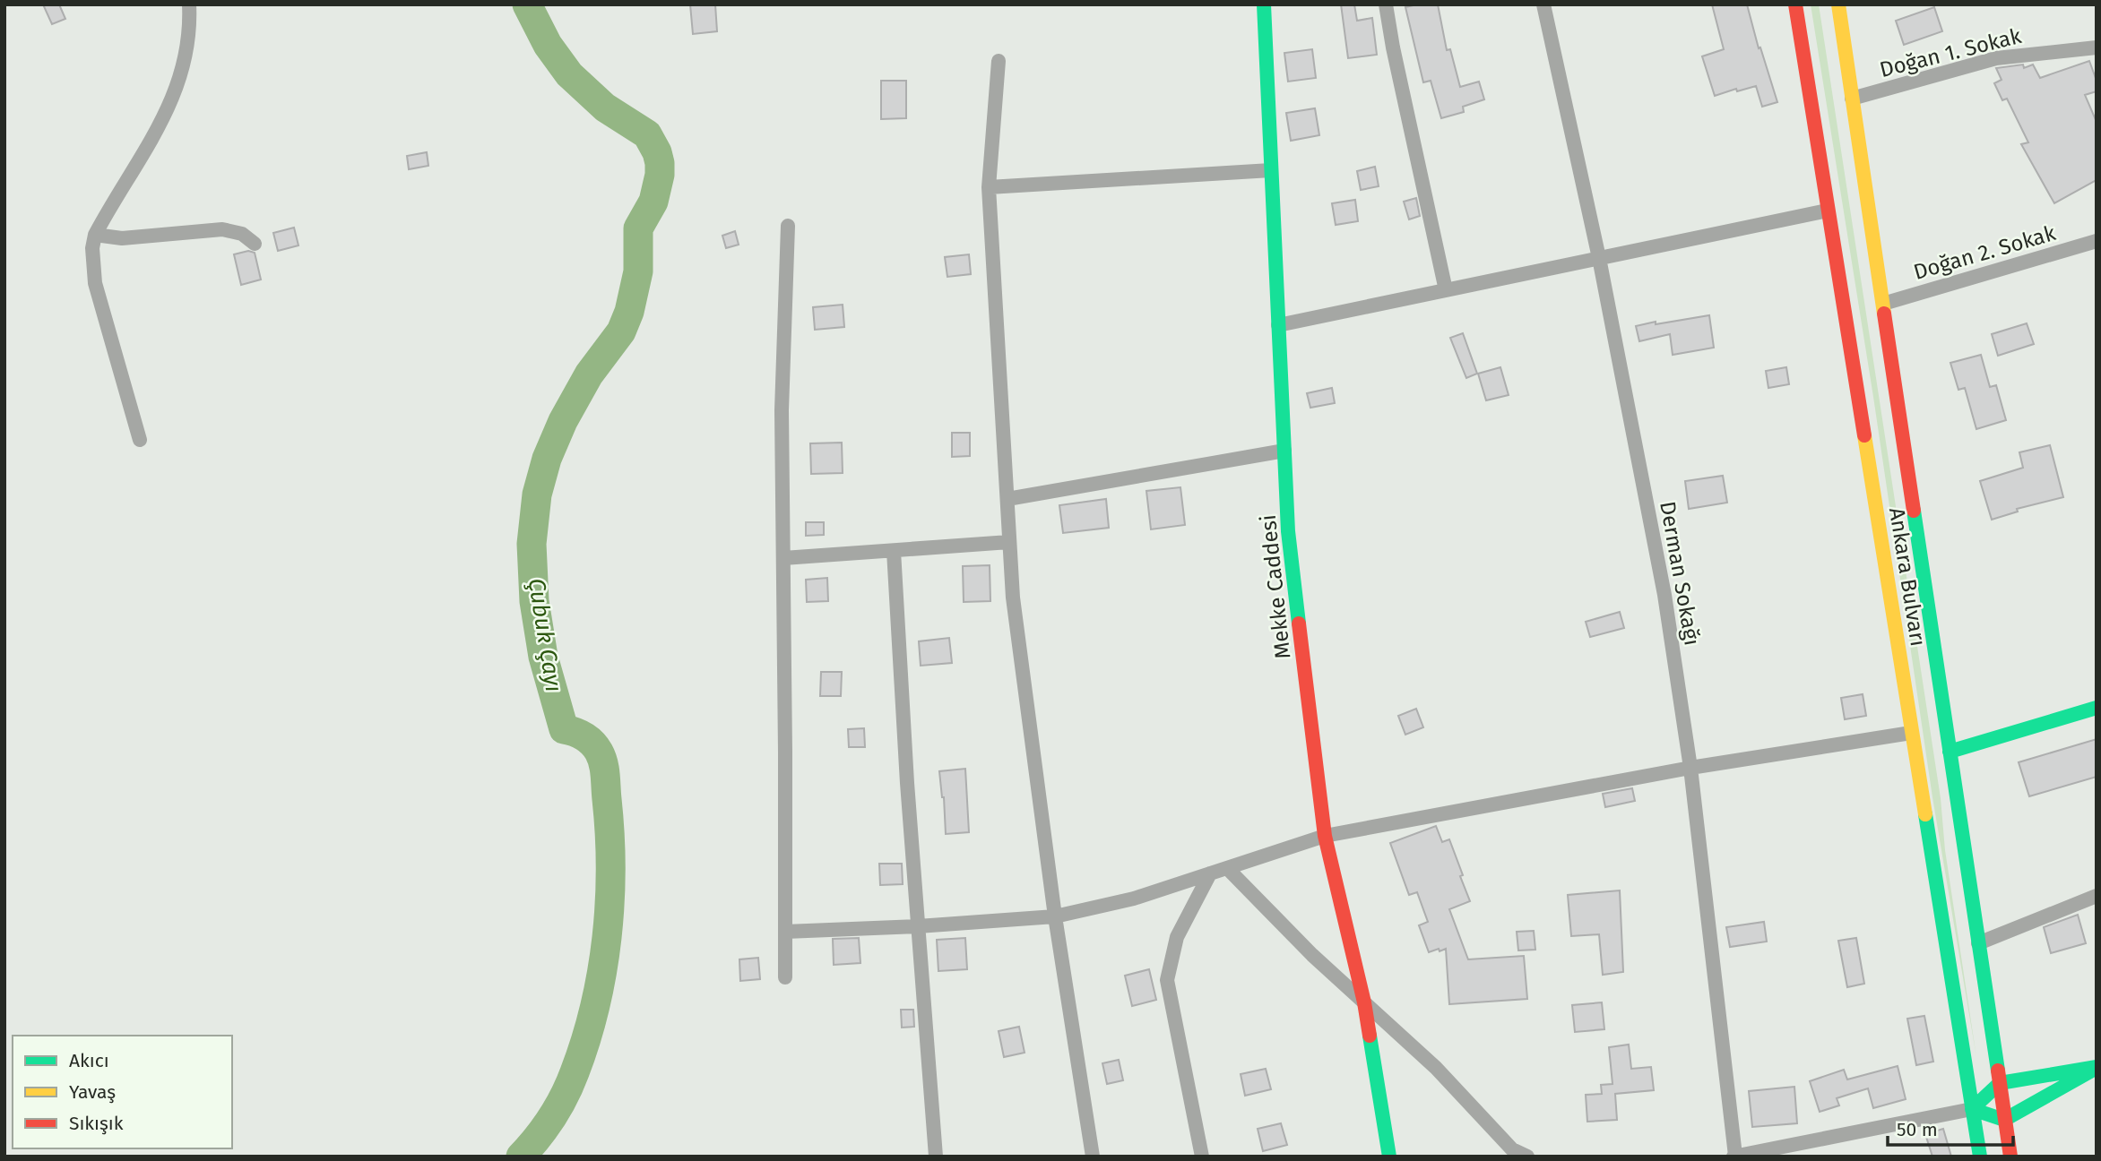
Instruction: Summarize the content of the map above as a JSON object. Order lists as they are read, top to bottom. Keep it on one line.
{"streets":{"main road":["Ankara Bulvarı","Mekke Caddesi"],"street":["Doğan 1. Sokak","Doğan 2. Sokak","Derman Sokağı"]},"crossings":[["Doğan 1. Sokak","Ankara Bulvarı"],["Doğan 2. Sokak","Ankara Bulvarı"]],"water":["Çubuk Çayı"],"legend":["Akıcı","Yavaş","Sıkışık"],"scale_bar":"50 m"}
